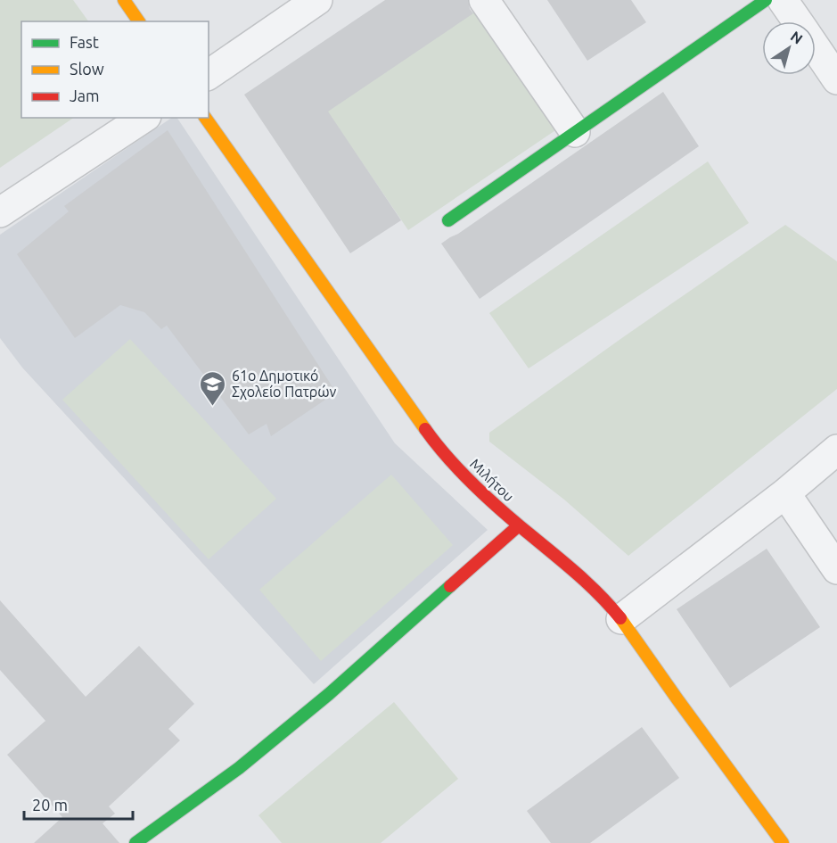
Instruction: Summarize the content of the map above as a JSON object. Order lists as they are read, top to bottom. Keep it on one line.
{"streets":{"street":["Μιλήτου"]},"places":{"school or university":["61ο Δημοτικό Σχολείο Πατρών"]},"legend":["Fast","Slow","Jam"],"scale_bar":"20 m","north":"top right"}
